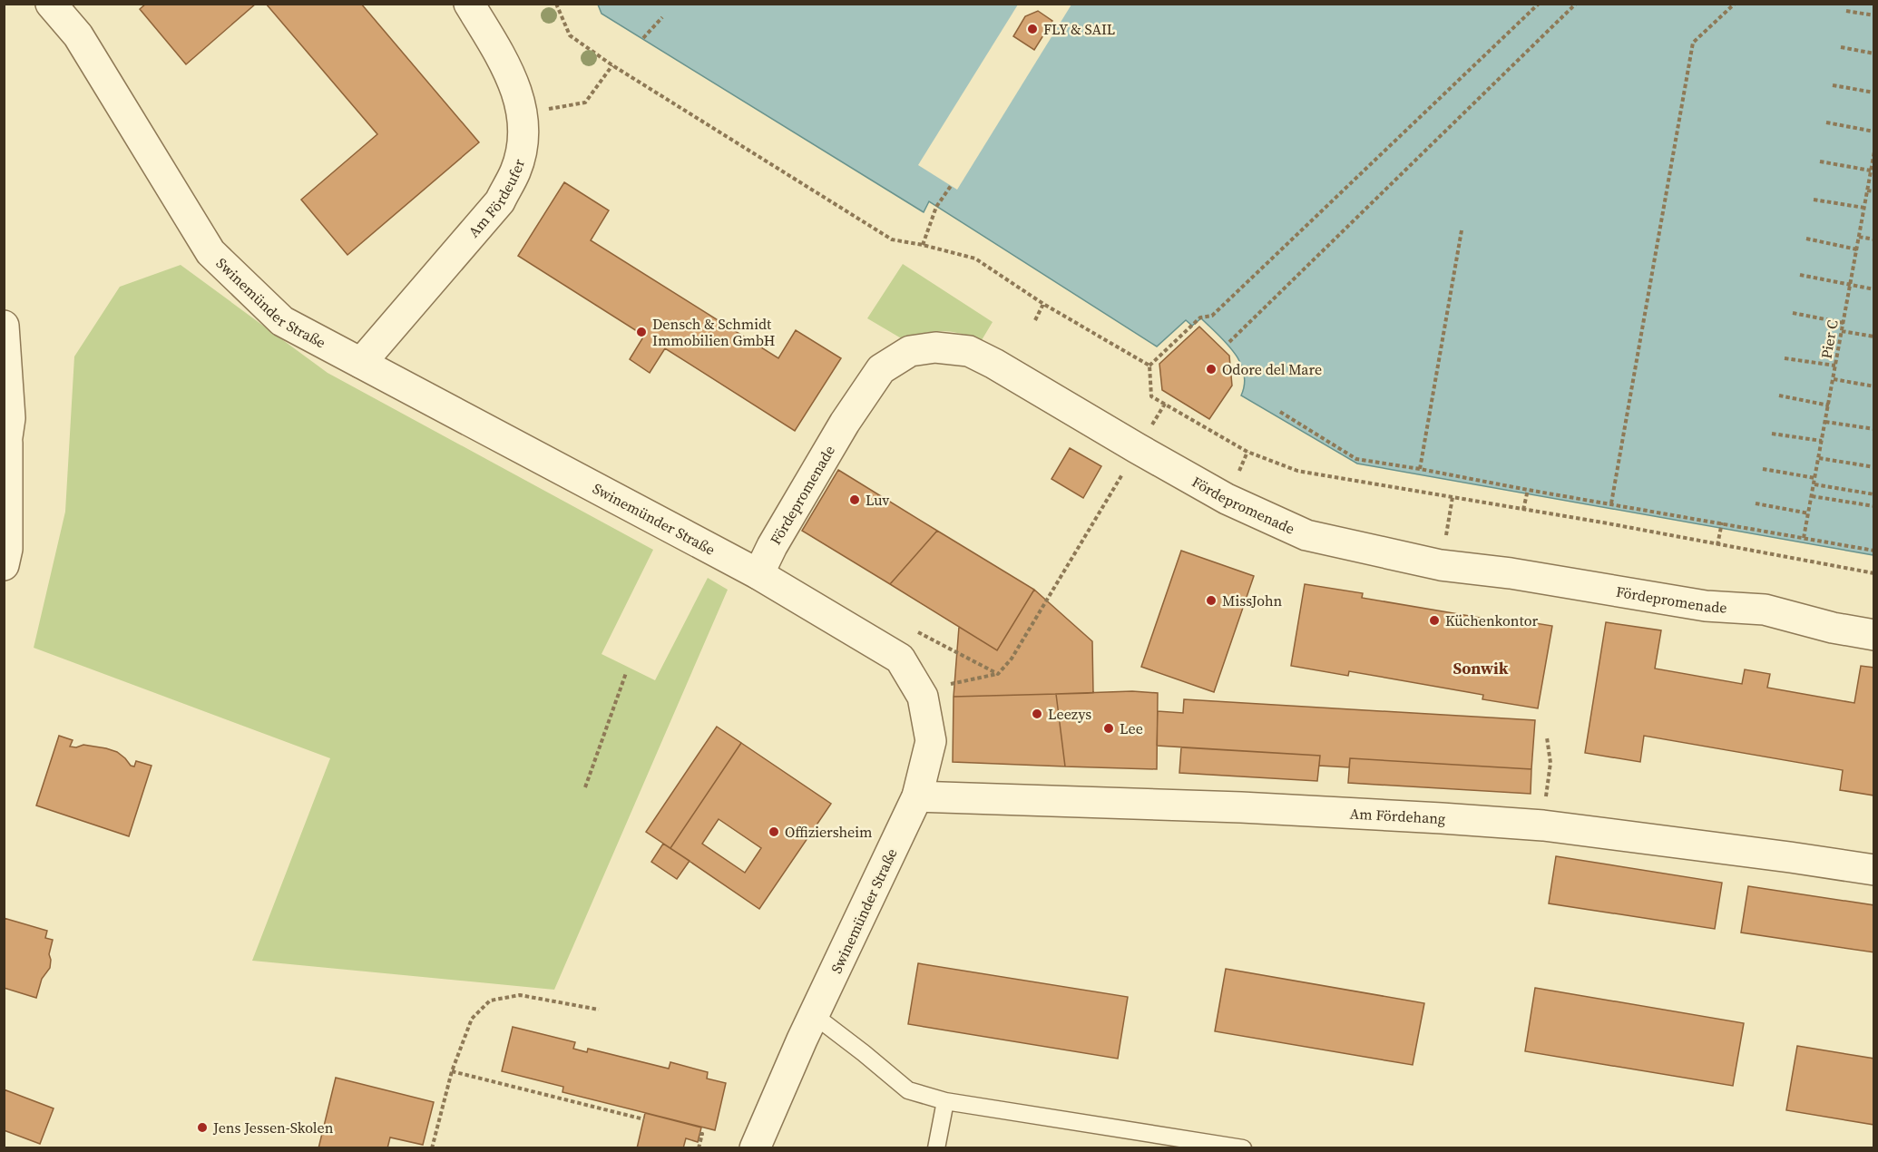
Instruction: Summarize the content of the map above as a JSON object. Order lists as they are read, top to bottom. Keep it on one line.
{"streets":{"street":["Am Fördeufer","Swinemünder Straße","Fördepromenade","Am Fördehang"],"path":["Pier C"]},"crossings":[["Am Fördeufer","Swinemünder Straße"],["Swinemünder Straße","Fördepromenade"],["Swinemünder Straße","Am Fördehang"]],"districts":["Sonwik"],"places":["FLY & SAIL","Densch & Schmidt Immobilien GmbH","Odore del Mare","Luv","MissJohn","Küchenkontor","Leezys","Lee","Offiziersheim","Jens Jessen-Skolen"]}
